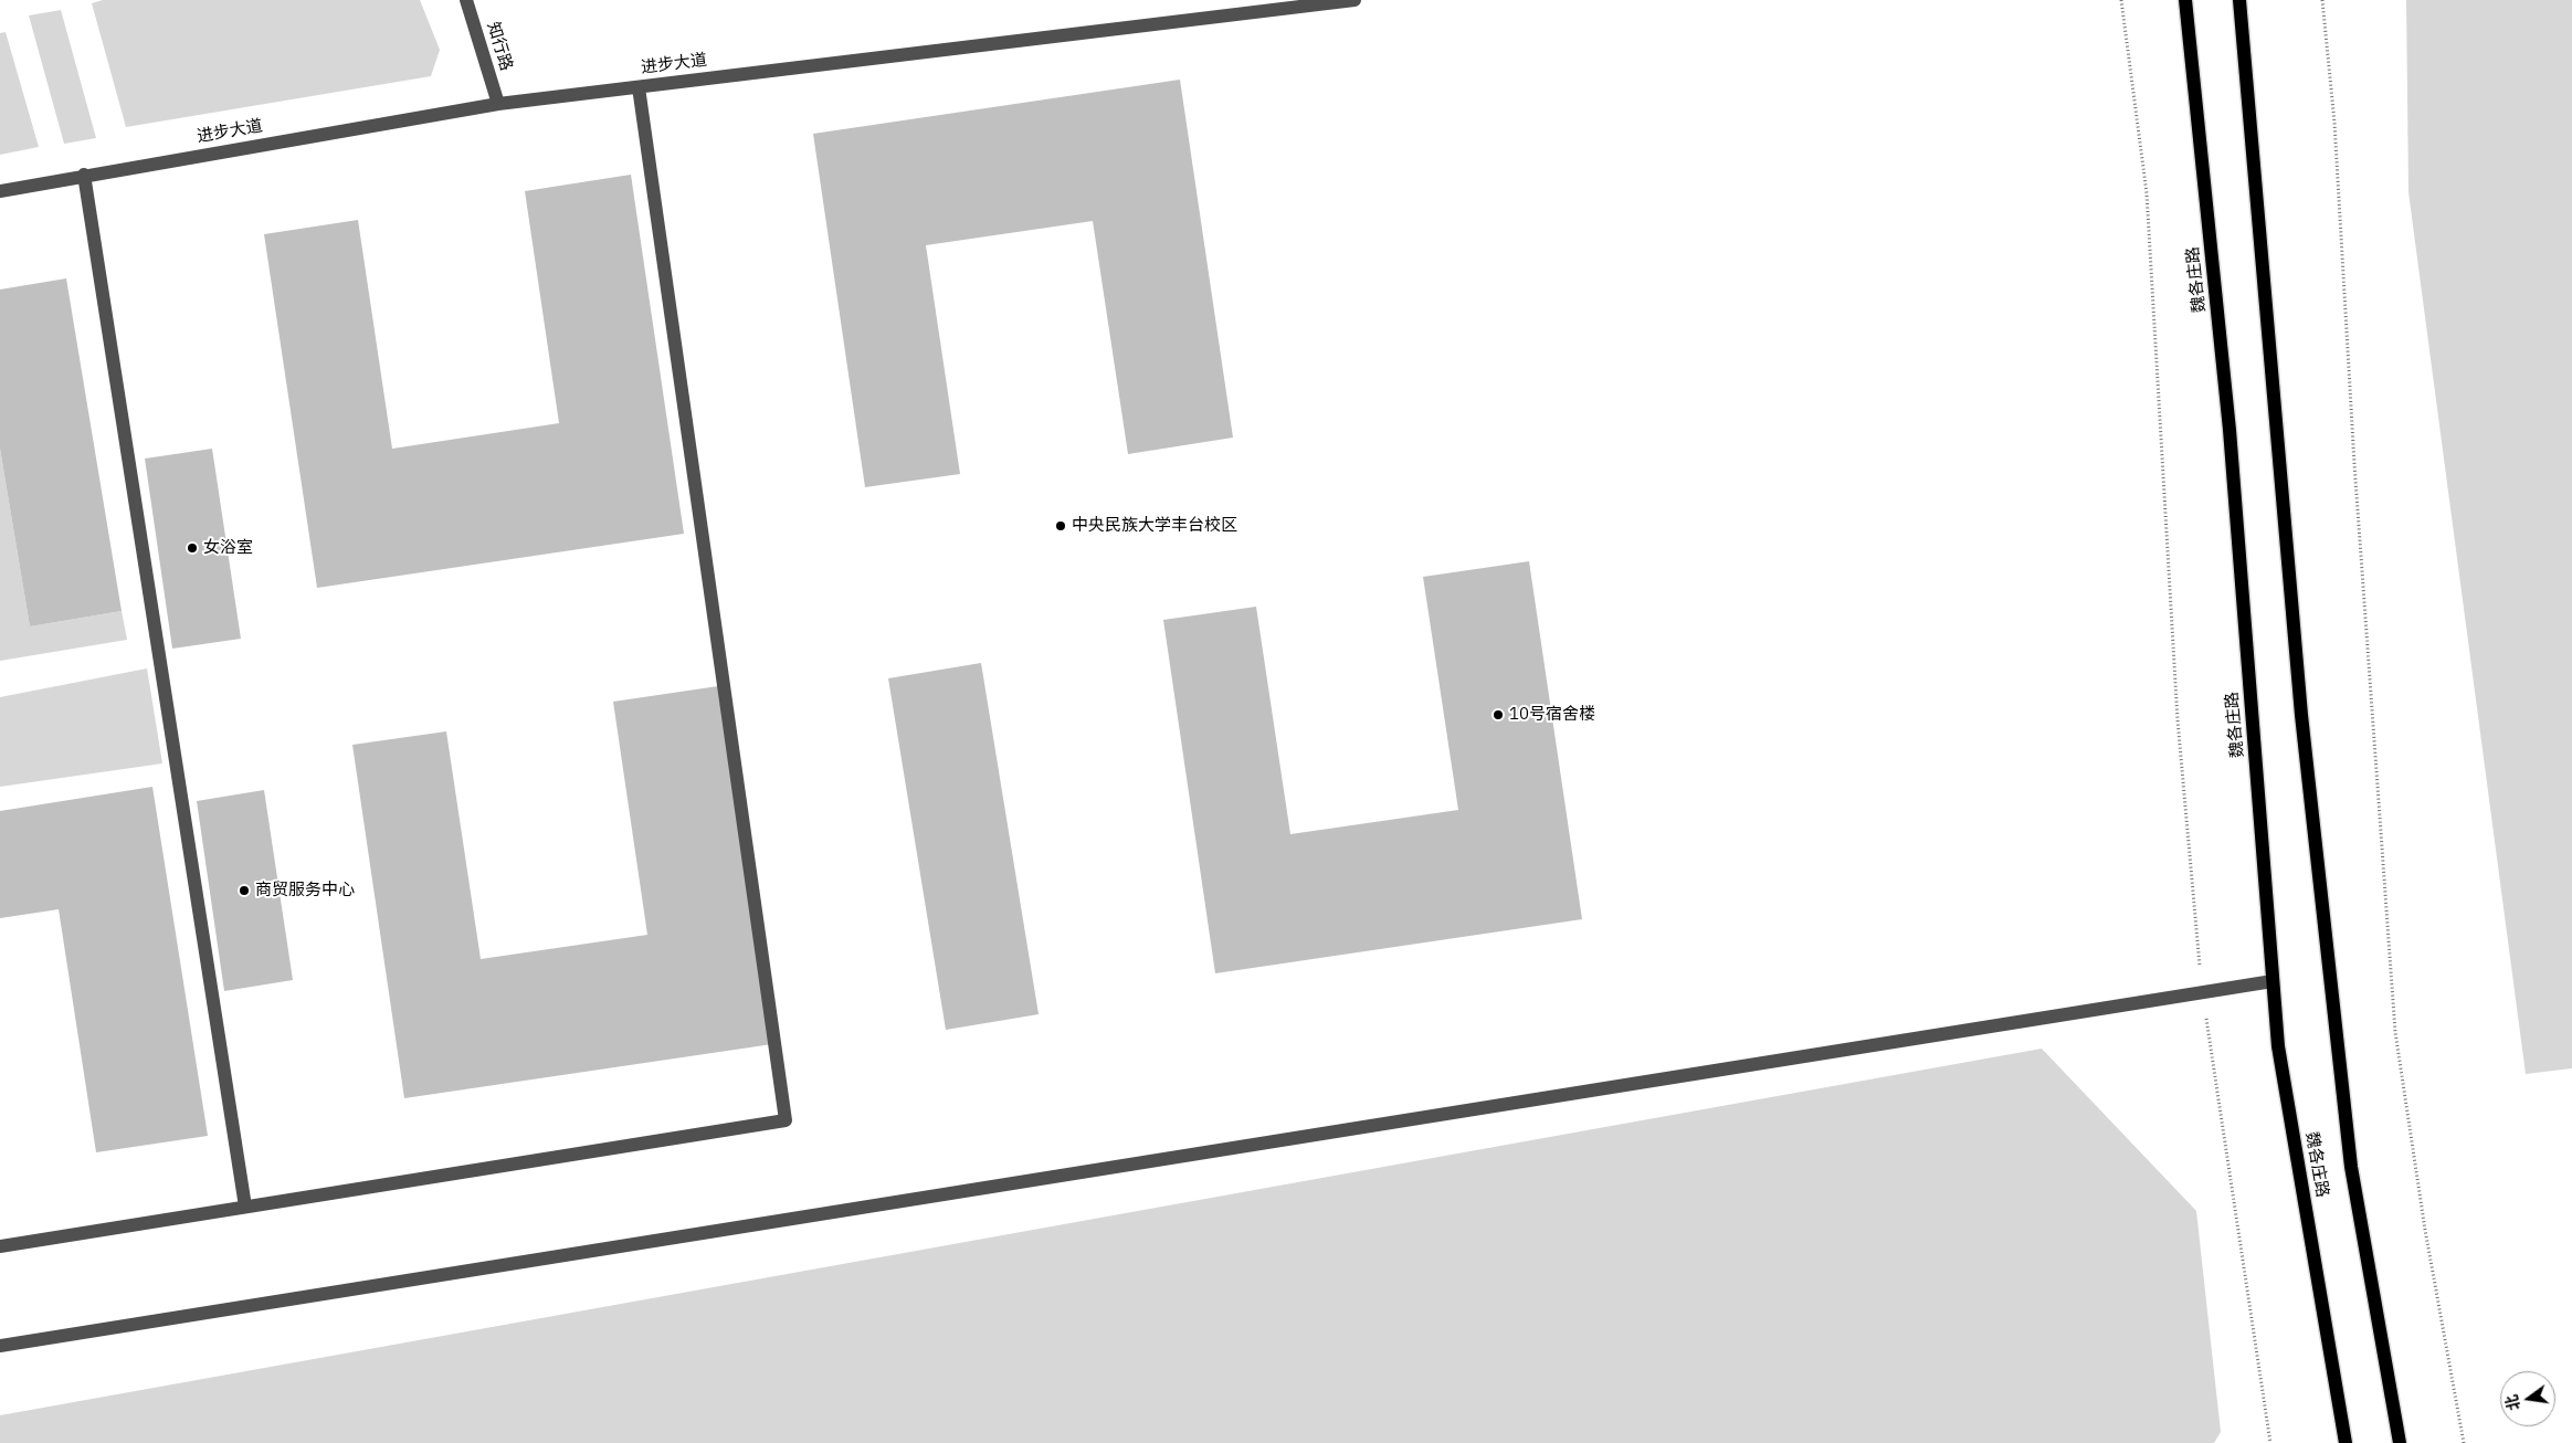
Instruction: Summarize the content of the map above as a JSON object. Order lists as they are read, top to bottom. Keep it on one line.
{"streets":{"main road":["魏各庄路"],"street":["知行路","进步大道"]},"crossings":[["知行路","进步大道"]],"places":["中央民族大学丰台校区","女浴室","10号宿舍楼","商贸服务中心"],"north":"left"}
